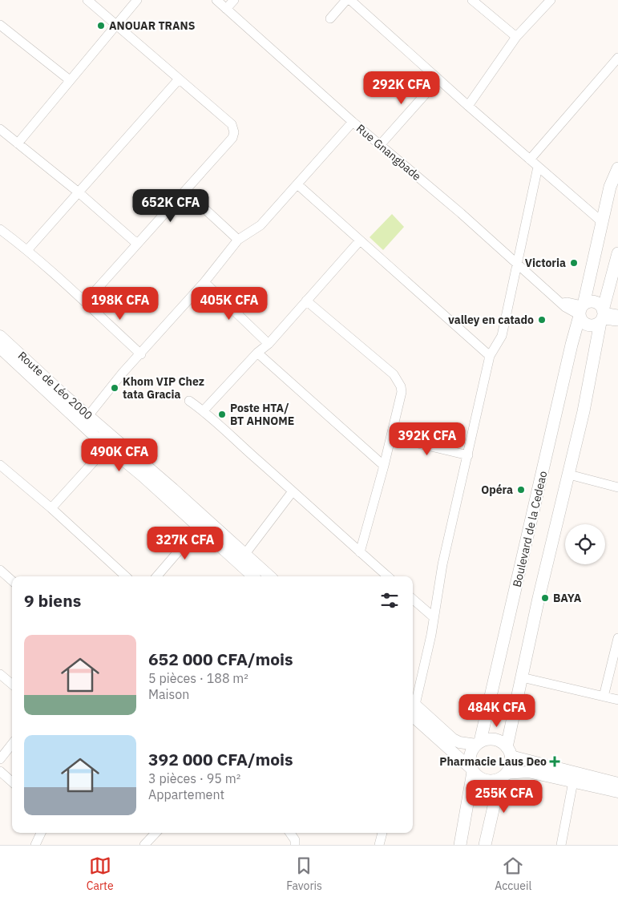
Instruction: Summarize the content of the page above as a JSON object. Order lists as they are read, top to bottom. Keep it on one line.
{"streets":{"main road":["Boulevard de la Cedeao"],"street":["Rue Gnangbade","Route de Léo 2000"]},"crossings":[["Rue Gnangbade","Boulevard de la Cedeao"]],"places":{"other":["ANOUAR TRANS","Victoria","valley en catado","Khom VIP Chez tata Gracia","Poste HTA/ BT AHNOME","Opéra","BAYA"],"health":["Pharmacie Laus Deo"]},"page":{"price":["292K CFA","652K CFA","198K CFA","405K CFA","392K CFA","490K CFA","327K CFA","484K CFA","255K CFA"],"heading":"9 biens","list":[{"name":"652 000 CFA/mois","note":"5 pièces · 188 m² · Maison"},{"name":"392 000 CFA/mois","note":"3 pièces · 95 m² · Appartement"}],"tabs":["Carte","Favoris","Accueil"]}}
